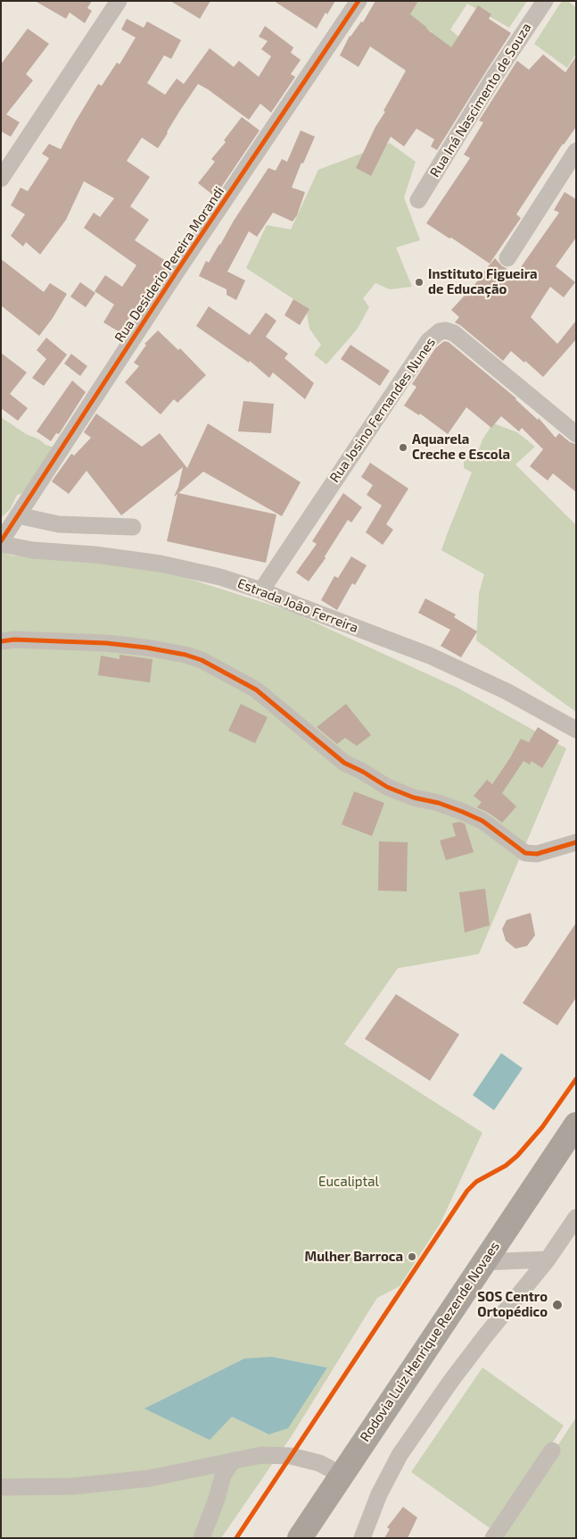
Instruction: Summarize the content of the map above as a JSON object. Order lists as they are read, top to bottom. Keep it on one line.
{"streets":{"highway":["Rodovia Luiz Henrique Rezende Novaes"],"street":["Rua Iná Nascimento de Souza","Rua Desiderio Pereira Morandi","Rua Josino Fernandes Nunes","Estrada João Ferreira"]},"crossings":[["Rua Desiderio Pereira Morandi","Estrada João Ferreira"],["Rua Josino Fernandes Nunes","Estrada João Ferreira"]],"parks":["Eucaliptal"],"places":["Instituto Figueira de Educação","Aquarela Creche e Escola","Mulher Barroca","SOS Centro Ortopédico"]}
